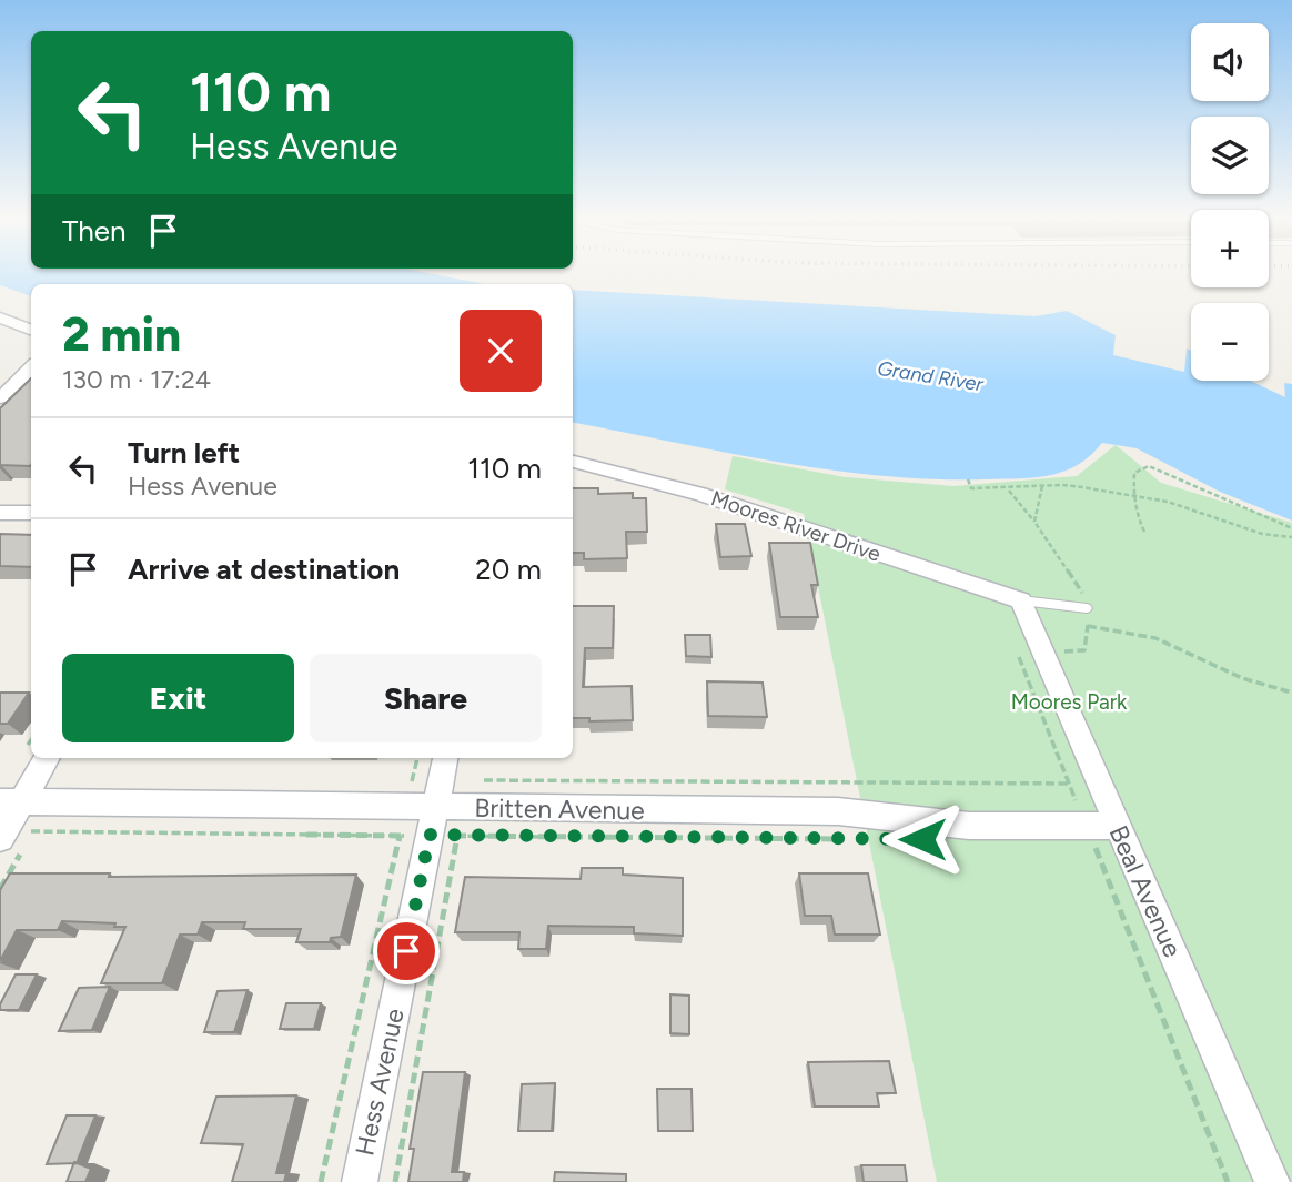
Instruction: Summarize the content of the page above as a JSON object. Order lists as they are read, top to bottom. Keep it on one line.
{"streets":{"street":["Moores River Drive","Britten Avenue","Beal Avenue","Hess Avenue"]},"crossings":[["Moores River Drive","Beal Avenue"],["Britten Avenue","Beal Avenue"],["Britten Avenue","Hess Avenue"]],"water":["Grand River"],"parks":["Moores Park"],"page":{"map_buttons":["+","−"],"turn":["110 m","Hess Avenue"],"then":"Then","heading":["2 min","130 m · 17:24"],"list":[{"name":"Turn left","note":"Hess Avenue","value":"110 m"},{"name":"Arrive at destination","value":"20 m"}],"buttons":["Exit","Share"]}}
